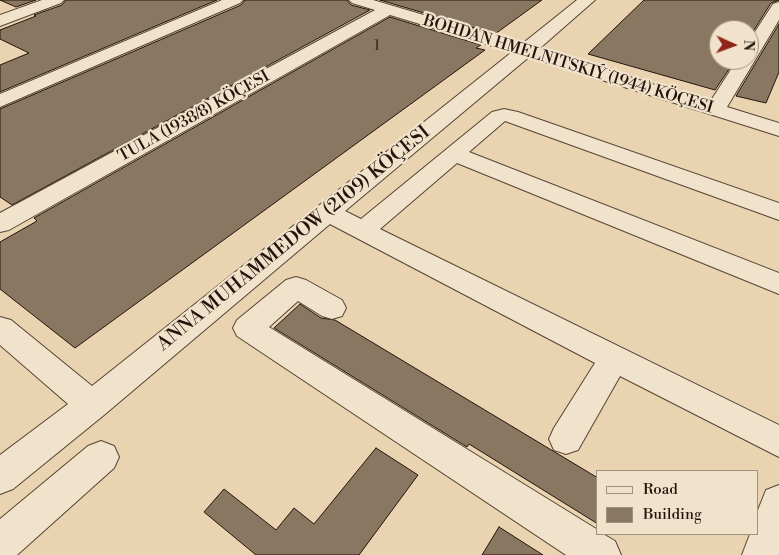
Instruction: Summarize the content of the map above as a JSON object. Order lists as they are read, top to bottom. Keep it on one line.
{"streets":{"street":["BOHDAN HMELNITSKIÝ (1944) KÖÇESI","TULA (1938/8) KÖÇESI","ANNA MUHAMMEDOW (2109) KÖÇESI"]},"crossings":[["BOHDAN HMELNITSKIÝ (1944) KÖÇESI","TULA (1938/8) KÖÇESI"],["BOHDAN HMELNITSKIÝ (1944) KÖÇESI","ANNA MUHAMMEDOW (2109) KÖÇESI"]],"house_numbers":["1"],"legend":["Road","Building"],"north":"right"}
